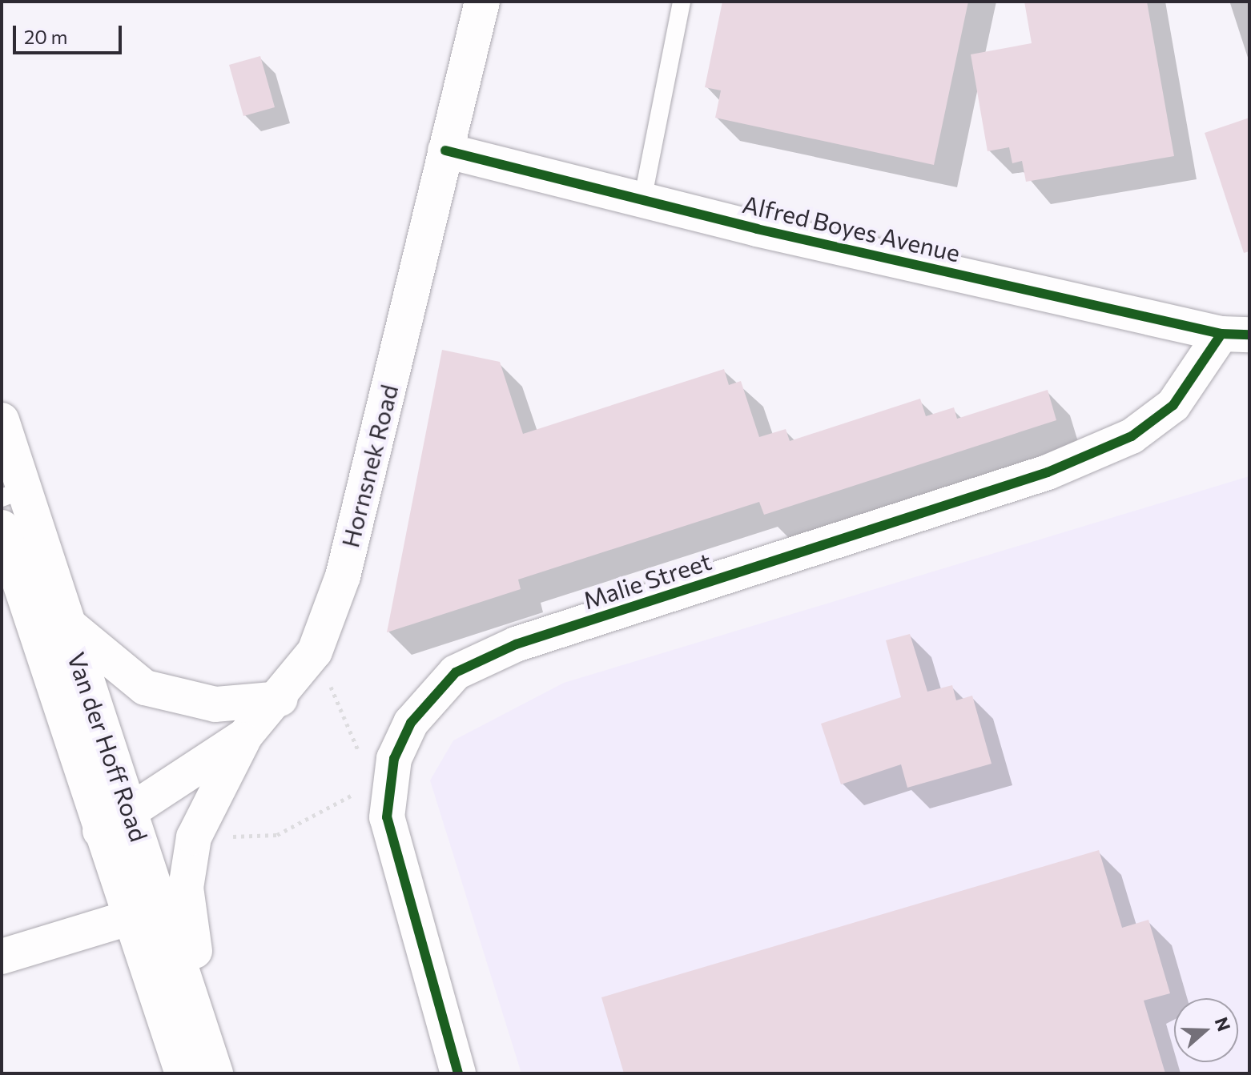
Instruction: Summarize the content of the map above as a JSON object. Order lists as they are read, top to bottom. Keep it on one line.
{"streets":{"main road":["Alfred Boyes Avenue","Hornsnek Road","Malie Street","Van der Hoff Road"]},"crossings":[["Alfred Boyes Avenue","Hornsnek Road"],["Alfred Boyes Avenue","Malie Street"],["Hornsnek Road","Van der Hoff Road"]],"scale_bar":"20 m","north":"right"}
